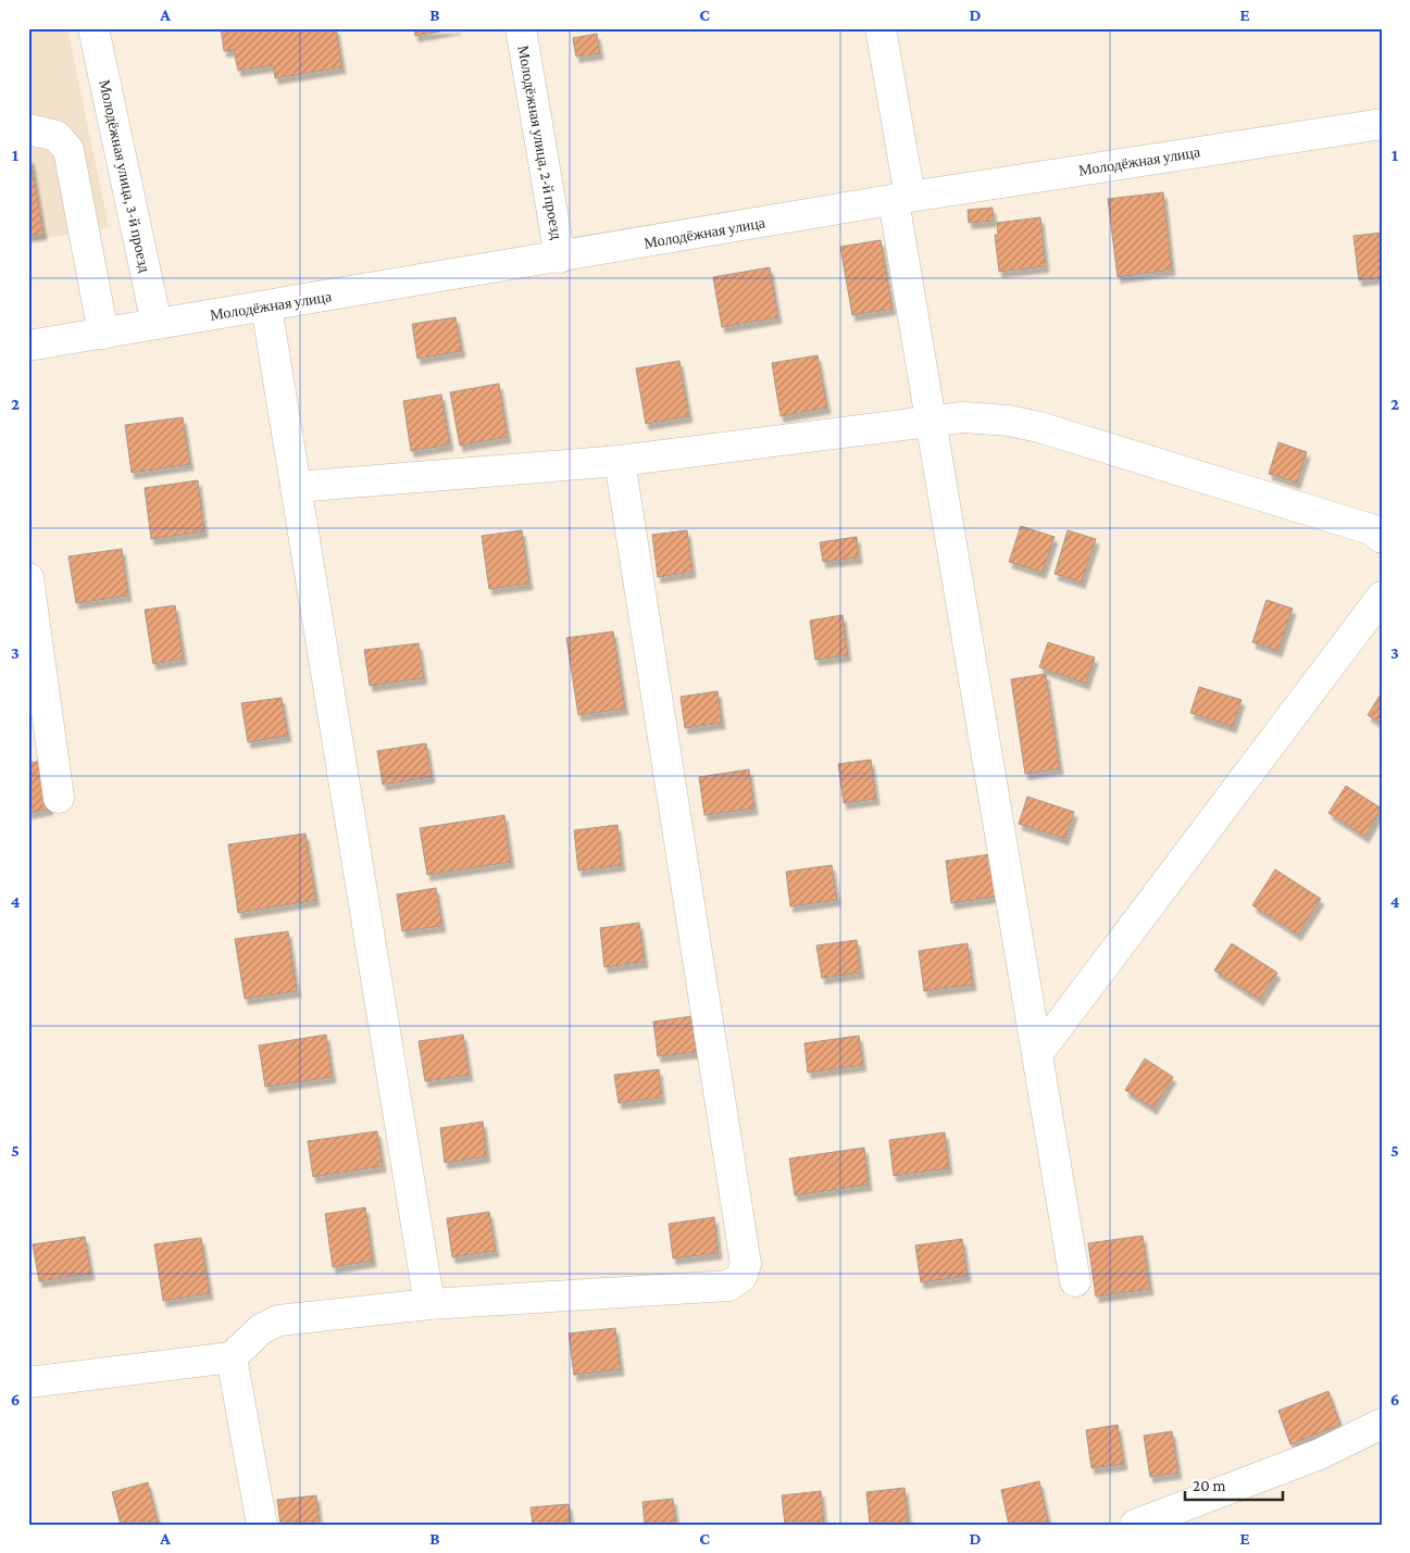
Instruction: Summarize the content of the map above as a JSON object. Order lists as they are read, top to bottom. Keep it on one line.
{"streets":{"street":["Молодёжная улица, 2-й проезд","Молодёжная улица","Молодёжная улица, 3-й проезд"]},"crossings":[["Молодёжная улица, 2-й проезд","Молодёжная улица"],["Молодёжная улица","Молодёжная улица, 3-й проезд"]],"scale_bar":"20 m","grid":{"columns":["A","B","C","D","E"],"rows":["1","2","3","4","5","6"]}}
